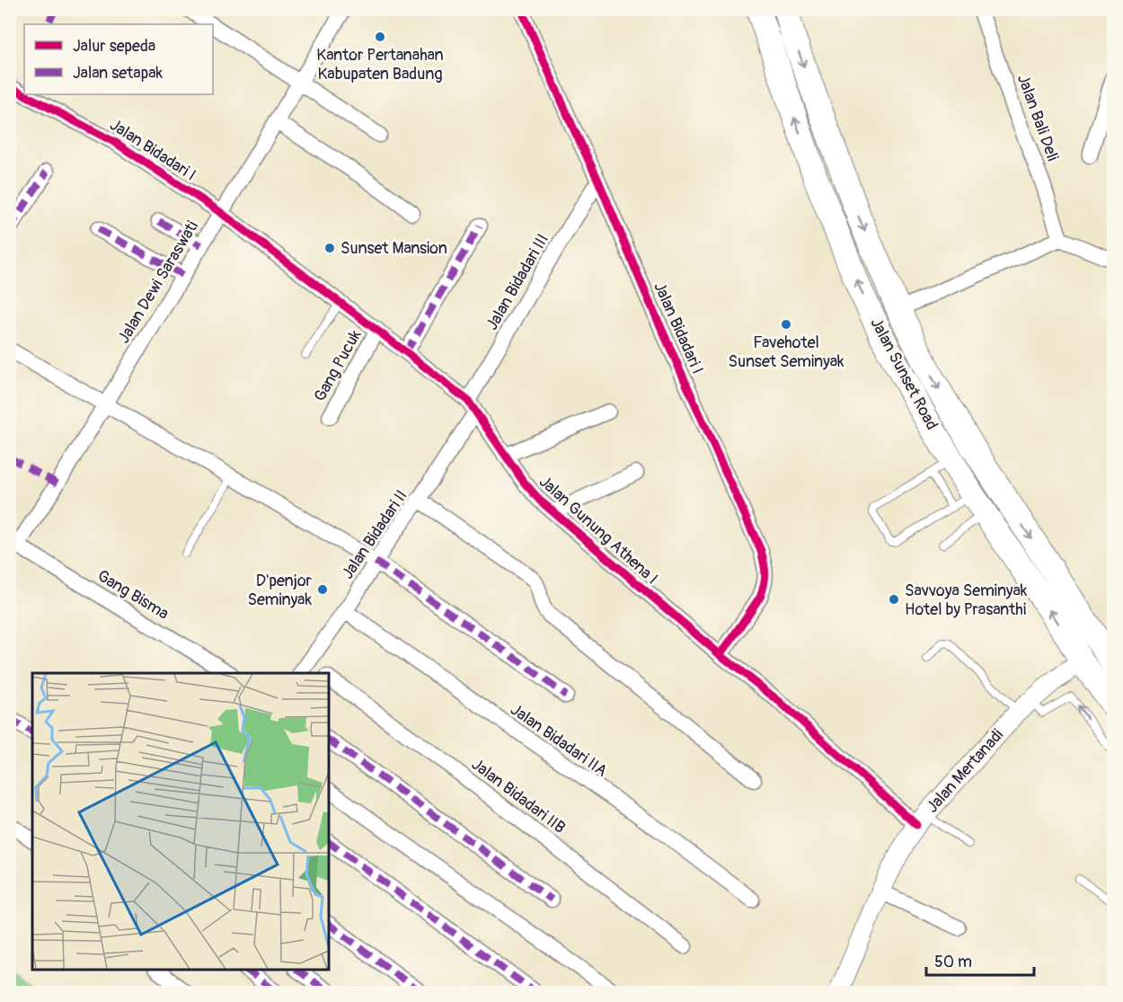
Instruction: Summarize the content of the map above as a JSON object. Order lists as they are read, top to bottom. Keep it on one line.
{"streets":{"highway":["Jalan Sunset Road"],"street":["Jalan Bali Deli","Jalan Bidadari I","Jalan Dewi Saraswati","Jalan Bidadari III","Gang Pucuk","Jalan Gunung Athena I","Jalan Bidadari II","Gang Bisma","Jalan Bidadari IIA","Jalan Mertanadi","Jalan Bidadari IIB"]},"crossings":[["Jalan Bidadari I","Jalan Dewi Saraswati"],["Jalan Bidadari I","Jalan Bidadari III"],["Jalan Bidadari I","Jalan Gunung Athena I"],["Jalan Dewi Saraswati","Jalan Gunung Athena I"],["Jalan Dewi Saraswati","Gang Bisma"],["Jalan Bidadari III","Jalan Gunung Athena I"],["Jalan Bidadari III","Jalan Bidadari II"],["Gang Pucuk","Jalan Gunung Athena I"],["Jalan Sunset Road","Jalan Mertanadi"],["Jalan Gunung Athena I","Jalan Bidadari II"],["Jalan Gunung Athena I","Jalan Mertanadi"],["Jalan Bidadari II","Jalan Bidadari IIA"],["Jalan Bidadari II","Jalan Bidadari IIB"]],"places":["Kantor Pertanahan Kabupaten Badung","Sunset Mansion","Favehotel Sunset Seminyak","D'penjor Seminyak","Savvoya Seminyak Hotel by Prasanthi"],"legend":["Jalur sepeda","Jalan setapak"],"scale_bar":"50 m"}
